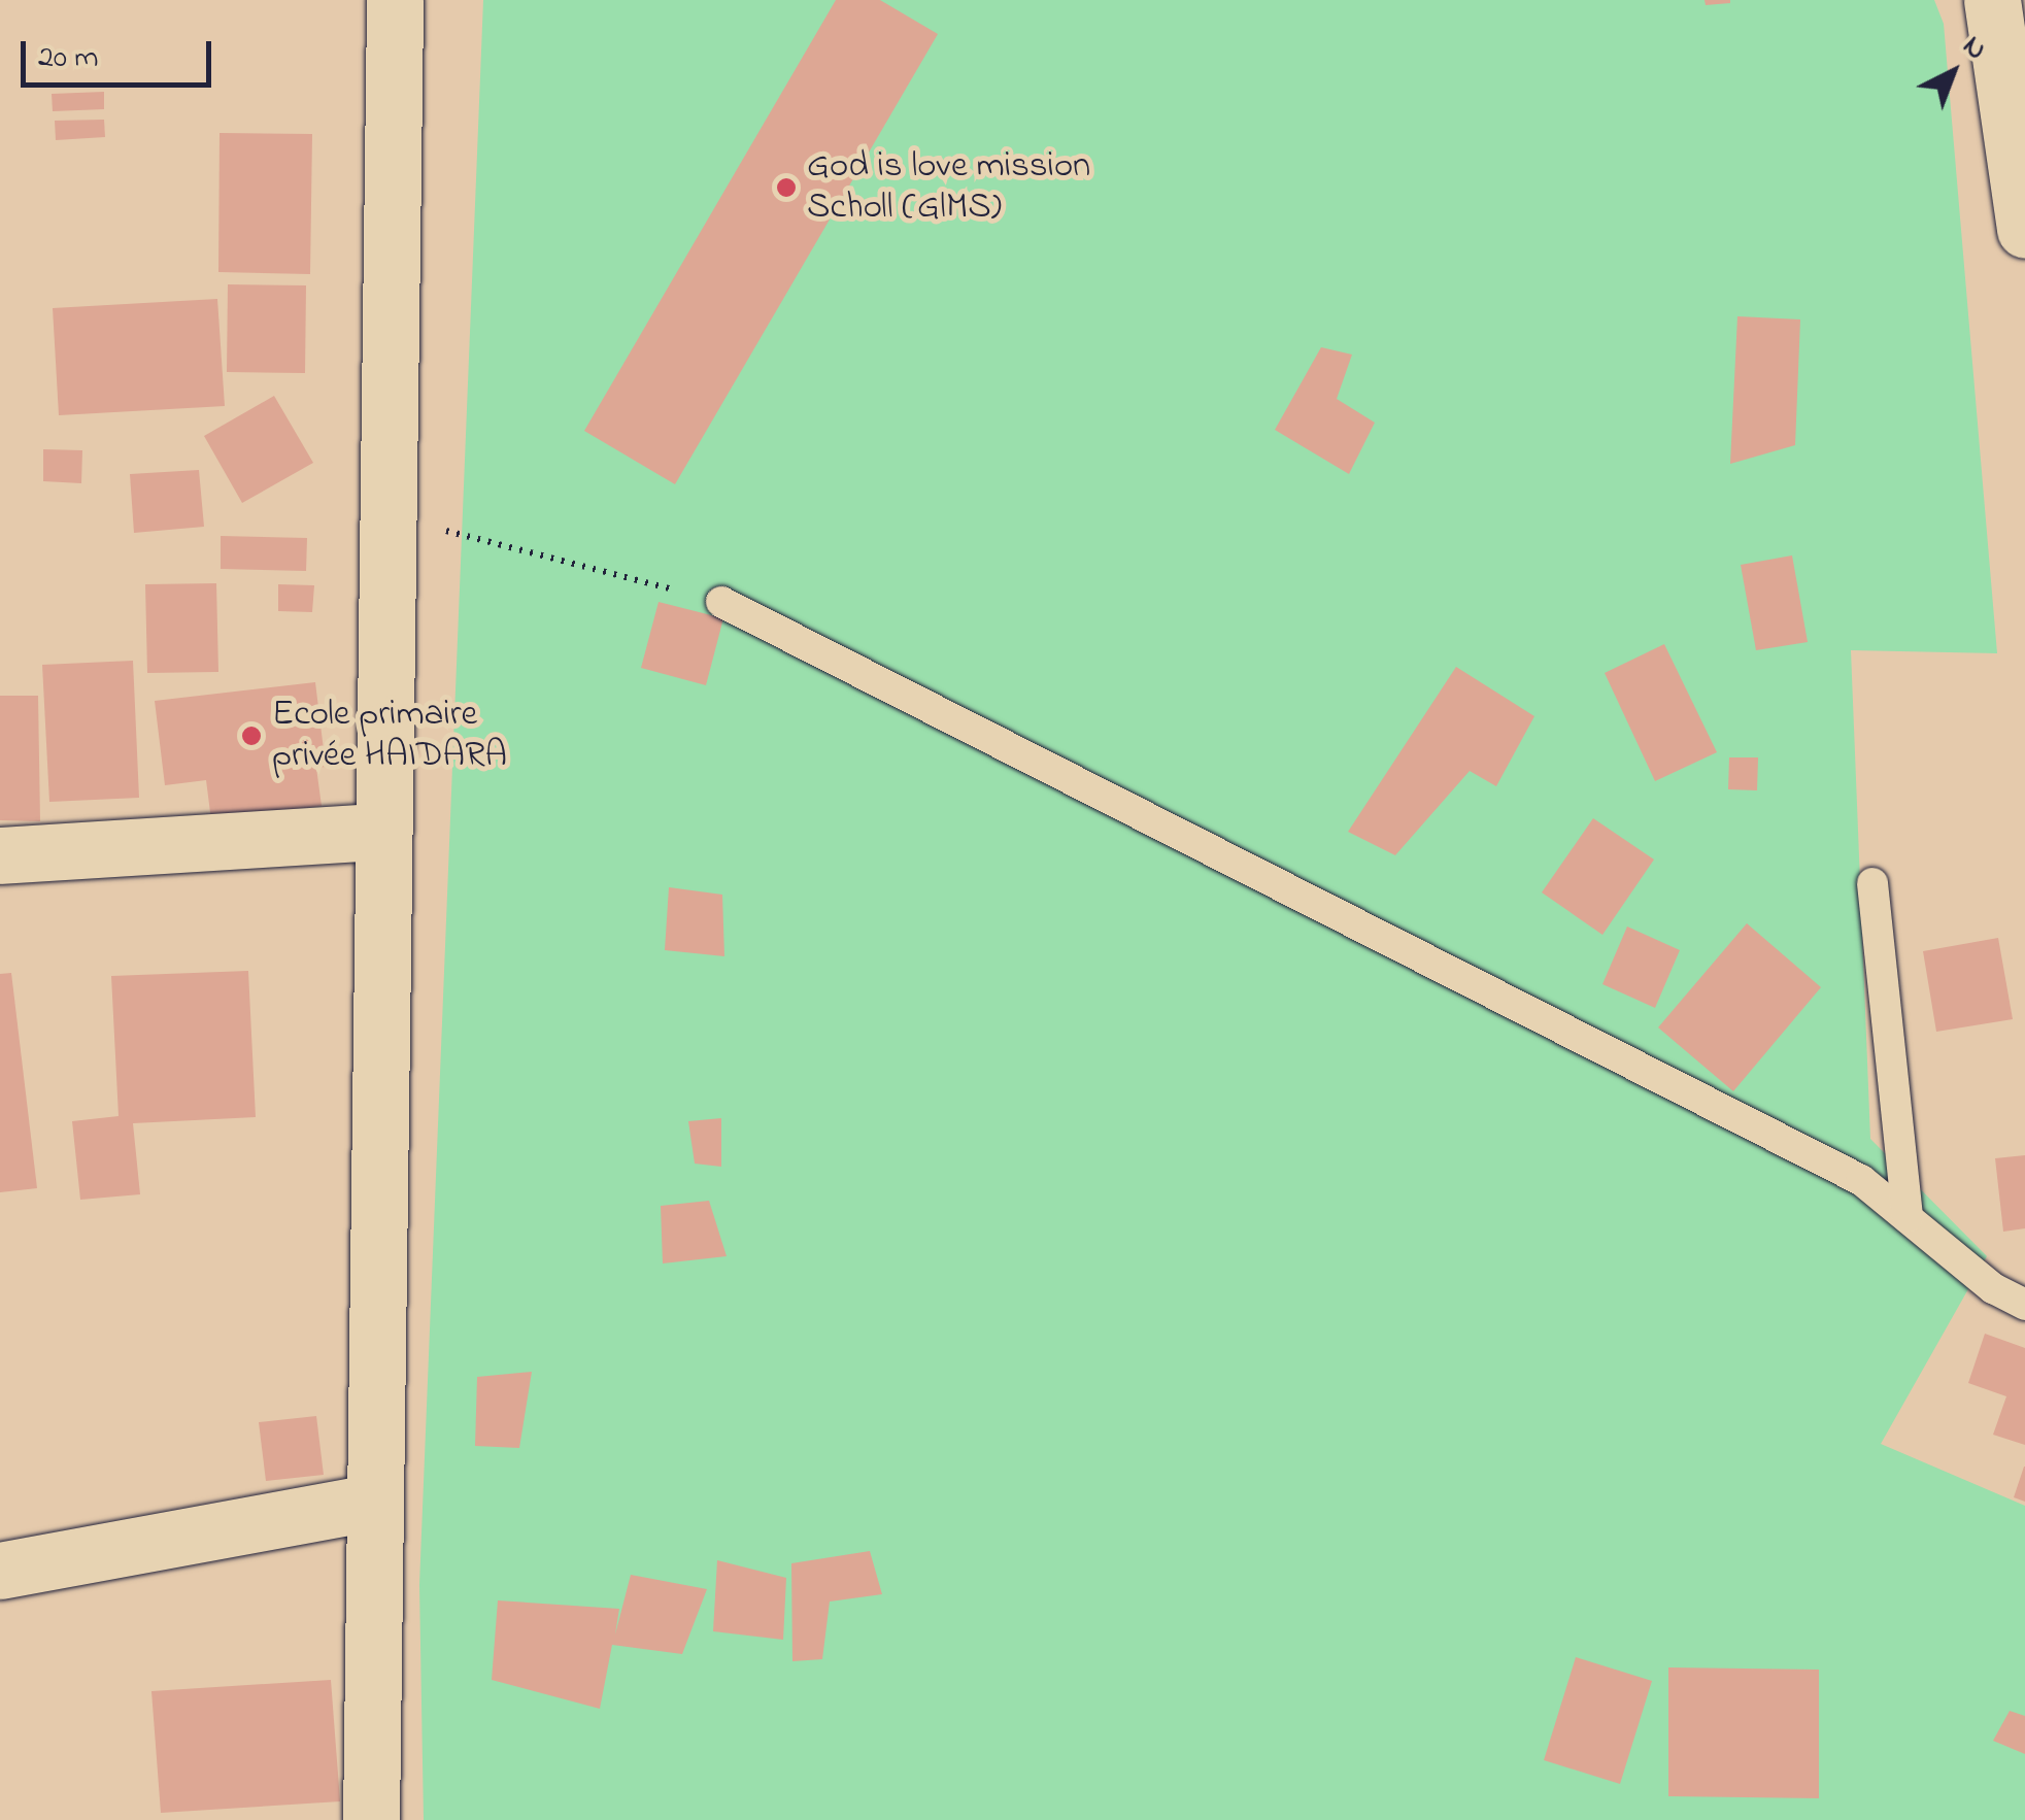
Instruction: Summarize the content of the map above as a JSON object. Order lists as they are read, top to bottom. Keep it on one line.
{"places":["God is love mission Scholl (GlMS)","Ecole primaire privée HAIDARA"],"scale_bar":"20 m","north":"top right"}
